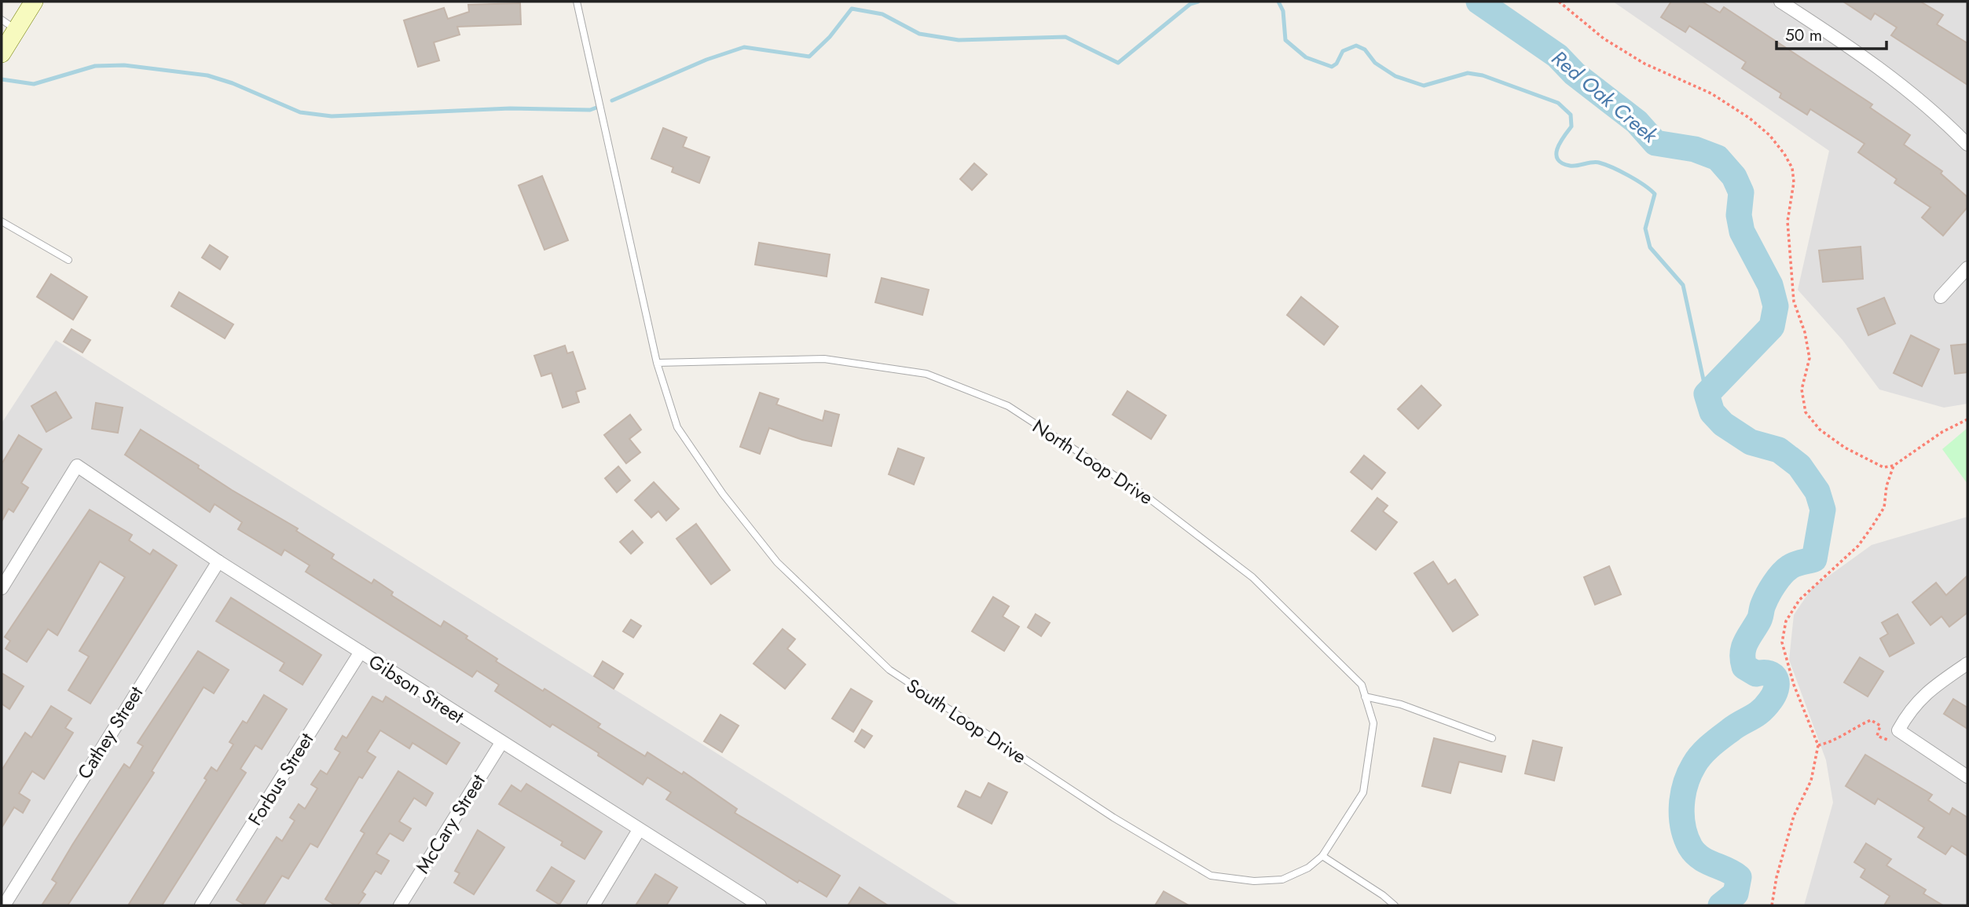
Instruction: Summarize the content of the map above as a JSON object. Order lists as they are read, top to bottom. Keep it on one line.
{"streets":{"street":["Gibson Street","Cathey Street","Forbus Street","McCary Street"],"lane":["North Loop Drive","South Loop Drive"]},"crossings":[["North Loop Drive","South Loop Drive"],["Gibson Street","Cathey Street"],["Gibson Street","Forbus Street"],["Gibson Street","McCary Street"]],"water":["Red Oak Creek"],"scale_bar":"50 m"}
